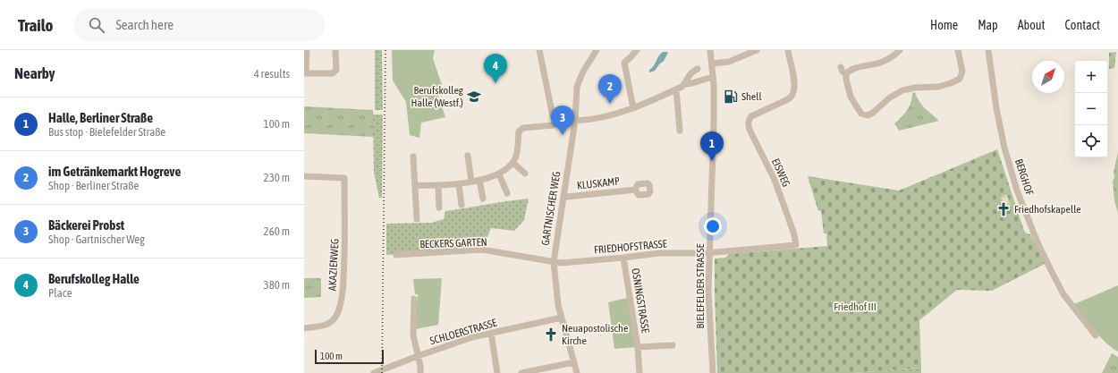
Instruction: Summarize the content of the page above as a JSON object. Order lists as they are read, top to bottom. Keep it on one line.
{"streets":{"street":["EISWEG","BERGHOF","KLUSKAMP","GARTNISCHER WEG","BECKERS GARTEN","FRIEDHOFSTRASSE","AKAZIENWEG","BIELEFELDER STRASSE","OSNINGSTRASSE","SCHLOERSTRASSE"]},"crossings":[["EISWEG","FRIEDHOFSTRASSE"],["EISWEG","BIELEFELDER STRASSE"],["KLUSKAMP","GARTNISCHER WEG"],["GARTNISCHER WEG","BECKERS GARTEN"],["GARTNISCHER WEG","FRIEDHOFSTRASSE"],["GARTNISCHER WEG","SCHLOERSTRASSE"],["BECKERS GARTEN","FRIEDHOFSTRASSE"],["FRIEDHOFSTRASSE","BIELEFELDER STRASSE"],["FRIEDHOFSTRASSE","OSNINGSTRASSE"]],"parks":["Friedhof III"],"places":{"school or university":["Berufskolleg Halle (Westf.)"],"fuel station":["Shell"],"church":["Friedhofskapelle","Neuapostolische Kirche"]},"scale_bar":"100 m","north":"top right","page":{"header":"Trailo","search":"Search here","nav":["Home","Map","About","Contact"],"heading":["Nearby","4 results"],"pins":["4","2","3","1"],"map_buttons":["+","−"],"list":[{"mark":"1","name":"Halle, Berliner Straße","note":"Bus stop · Bielefelder Straße","value":"100 m"},{"mark":"2","name":"im Getränkemarkt Hogreve","note":"Shop · Berliner Straße","value":"230 m"},{"mark":"3","name":"Bäckerei Probst","note":"Shop · Gartnischer Weg","value":"260 m"},{"mark":"4","name":"Berufskolleg Halle","note":"Place","value":"380 m"}],"scale":"100 m"}}
